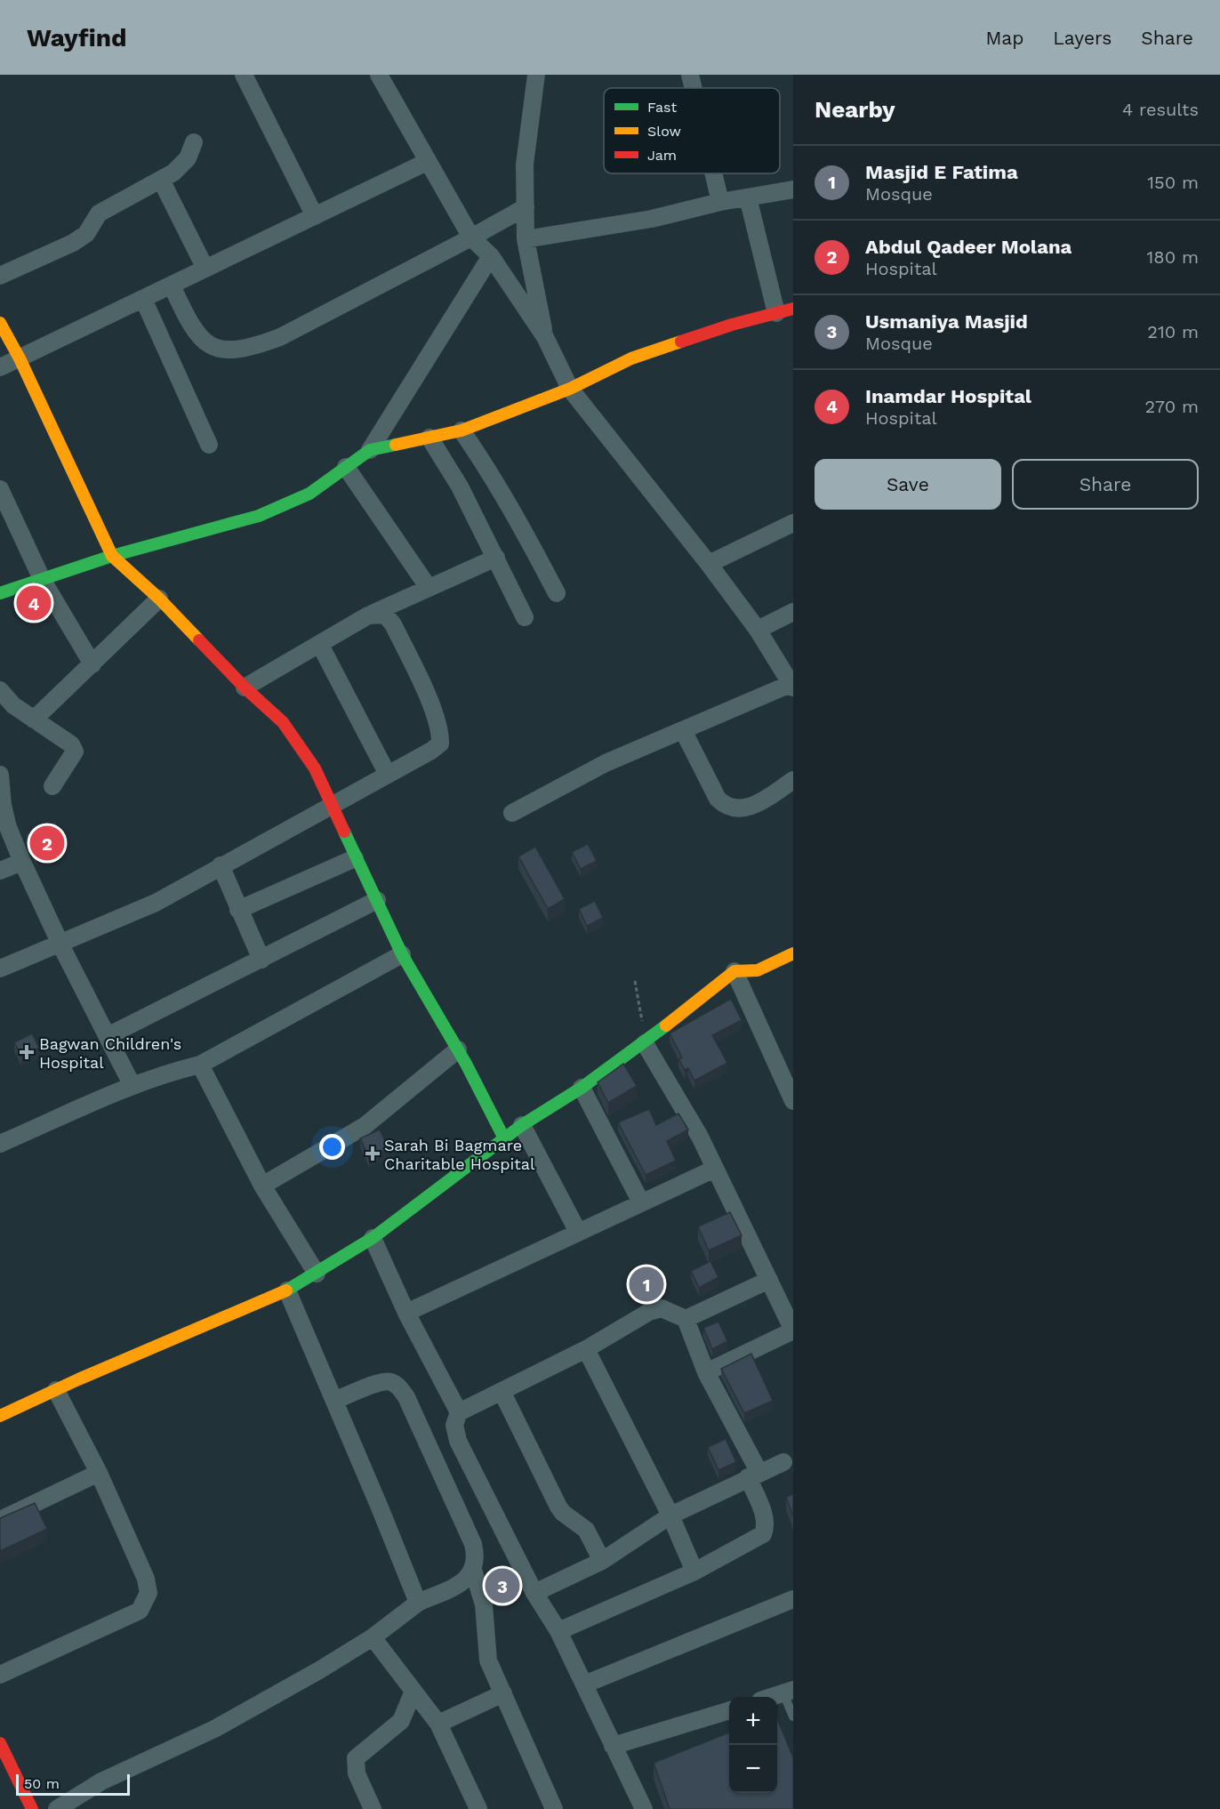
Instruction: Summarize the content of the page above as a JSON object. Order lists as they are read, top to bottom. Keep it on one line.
{"places":{"health":["Bagwan Children's Hospital","Sarah Bi Bagmare Charitable Hospital"]},"legend":["Fast","Slow","Jam"],"scale_bar":"50 m","page":{"header":"Wayfind","nav":["Map","Layers","Share"],"heading":["Nearby","4 results"],"list":[{"mark":"1","name":"Masjid E Fatima","note":"Mosque","value":"150 m"},{"mark":"2","name":"Abdul Qadeer Molana","note":"Hospital","value":"180 m"},{"mark":"3","name":"Usmaniya Masjid","note":"Mosque","value":"210 m"},{"mark":"4","name":"Inamdar Hospital","note":"Hospital","value":"270 m"}],"buttons":["Save","Share"],"pins":["4","2","1","3"],"map_buttons":["+","−"],"scale":"50 m"}}
